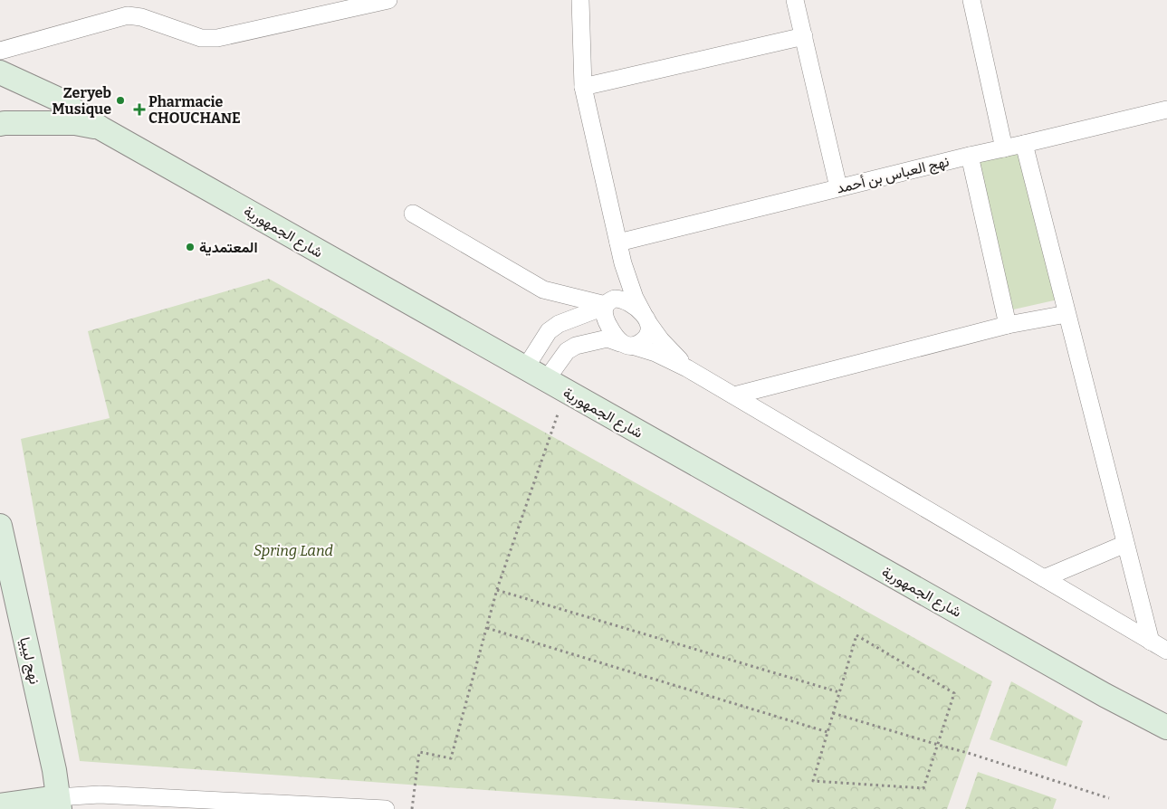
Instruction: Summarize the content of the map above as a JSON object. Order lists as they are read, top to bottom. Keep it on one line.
{"streets":{"street":["نهج العباس بن أحمد","شارع الجمهورية","نهج ليبيا"]},"parks":["Spring Land"],"places":{"other":["Zeryeb Musique","المعتمدية"],"health":["Pharmacie CHOUCHANE"]}}
